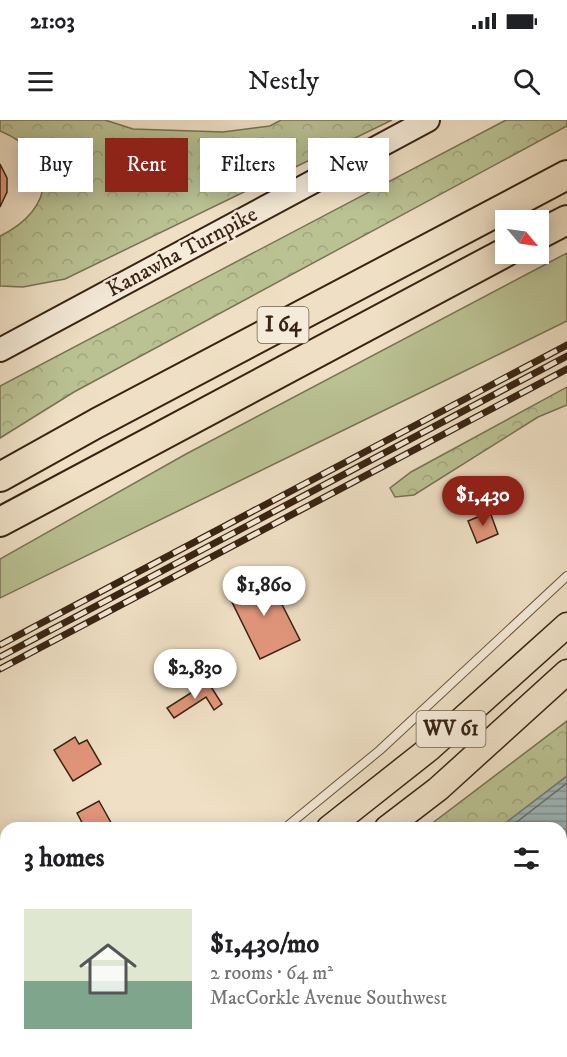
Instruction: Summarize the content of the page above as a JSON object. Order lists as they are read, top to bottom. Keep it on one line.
{"streets":{"highway":["I 64"],"main road":["Kanawha Turnpike","WV 61"]},"north":"bottom right","page":{"status":"21:03","header":"Nestly","chip":["Buy","Rent","Filters","New"],"price":["$1,430","$1,860","$2,830"],"heading":"3 homes","list":[{"name":"$1,430/mo","note":"2 rooms · 64 m² · MacCorkle Avenue Southwest"}]}}
